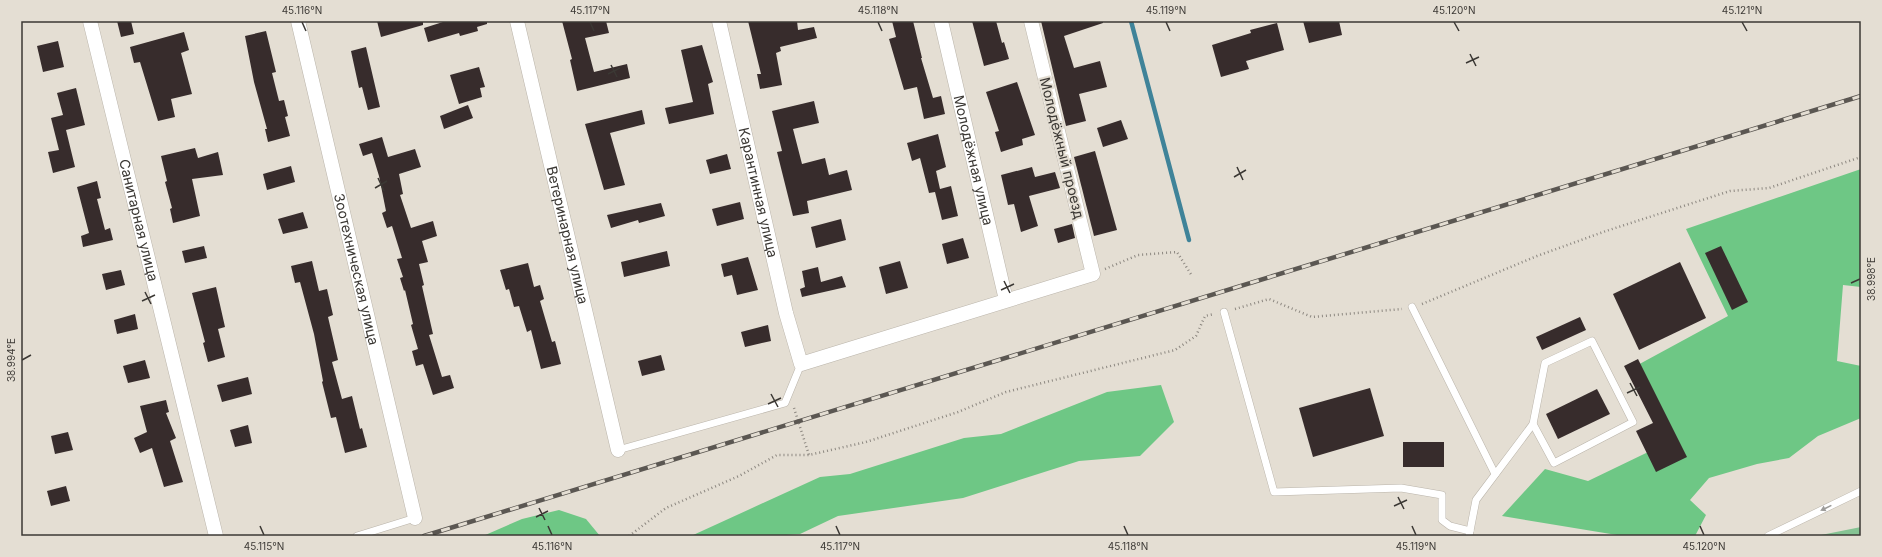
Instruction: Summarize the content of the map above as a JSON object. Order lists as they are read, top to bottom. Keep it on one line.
{"streets":{"street":["Молодёжный проезд","Молодёжная улица","Карантинная улица","Санитарная улица","Ветеринарная улица","Зоотехническая улица"]},"coordinates":["45.116°N","45.117°N","45.118°N","45.119°N","45.120°N","45.121°N","38.998°E","38.994°E","45.115°N"]}
